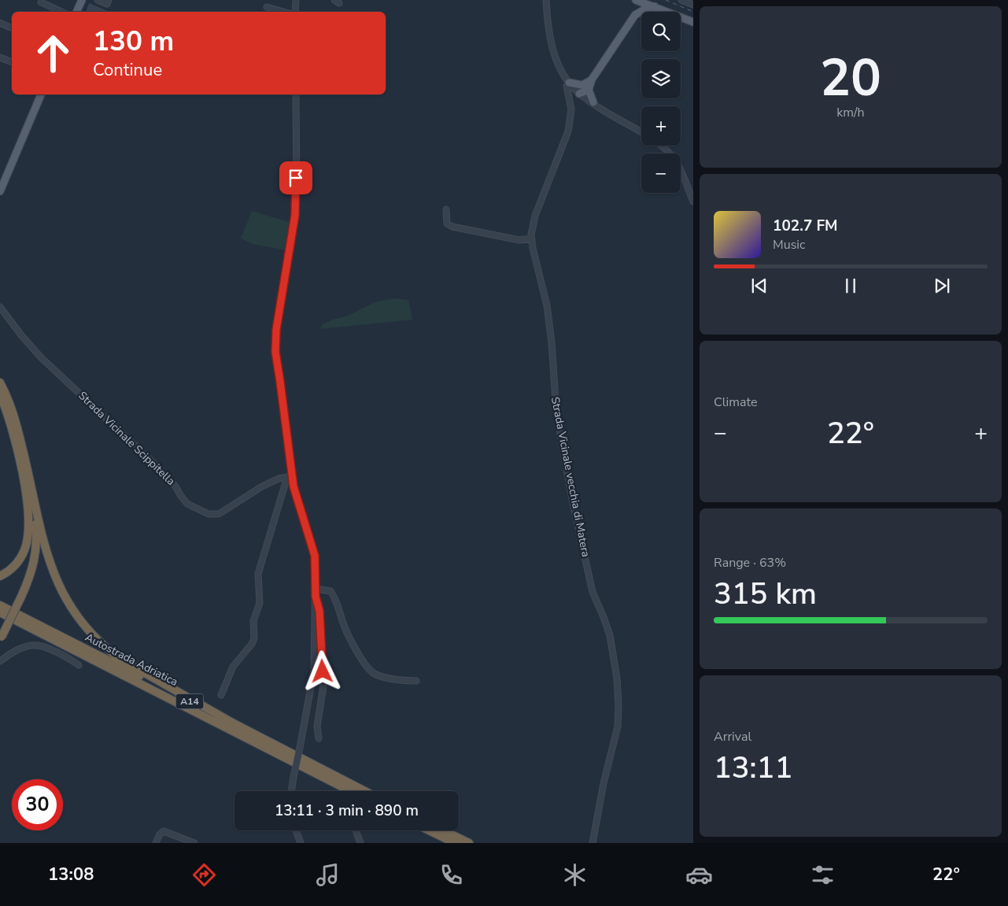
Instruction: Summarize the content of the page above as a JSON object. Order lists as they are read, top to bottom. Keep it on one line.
{"streets":{"highway":["Autostrada Adriatica","A14"],"street":["Strada Vicinale Scippitella","Strada Vicinale vecchia di Matera"]},"page":{"tile":[["20","km/h"],"Climate",["Range · 63%","315 km"],["Arrival","13:11"]],"map_buttons":["+","−"],"turn":["130 m","Continue"],"song":["102.7 FM","Music"],"heat":["−","22°","+"],"limit":"30","trip":"13:11 · 3 min · 890 m","tabs":["13:08","22°"]}}
